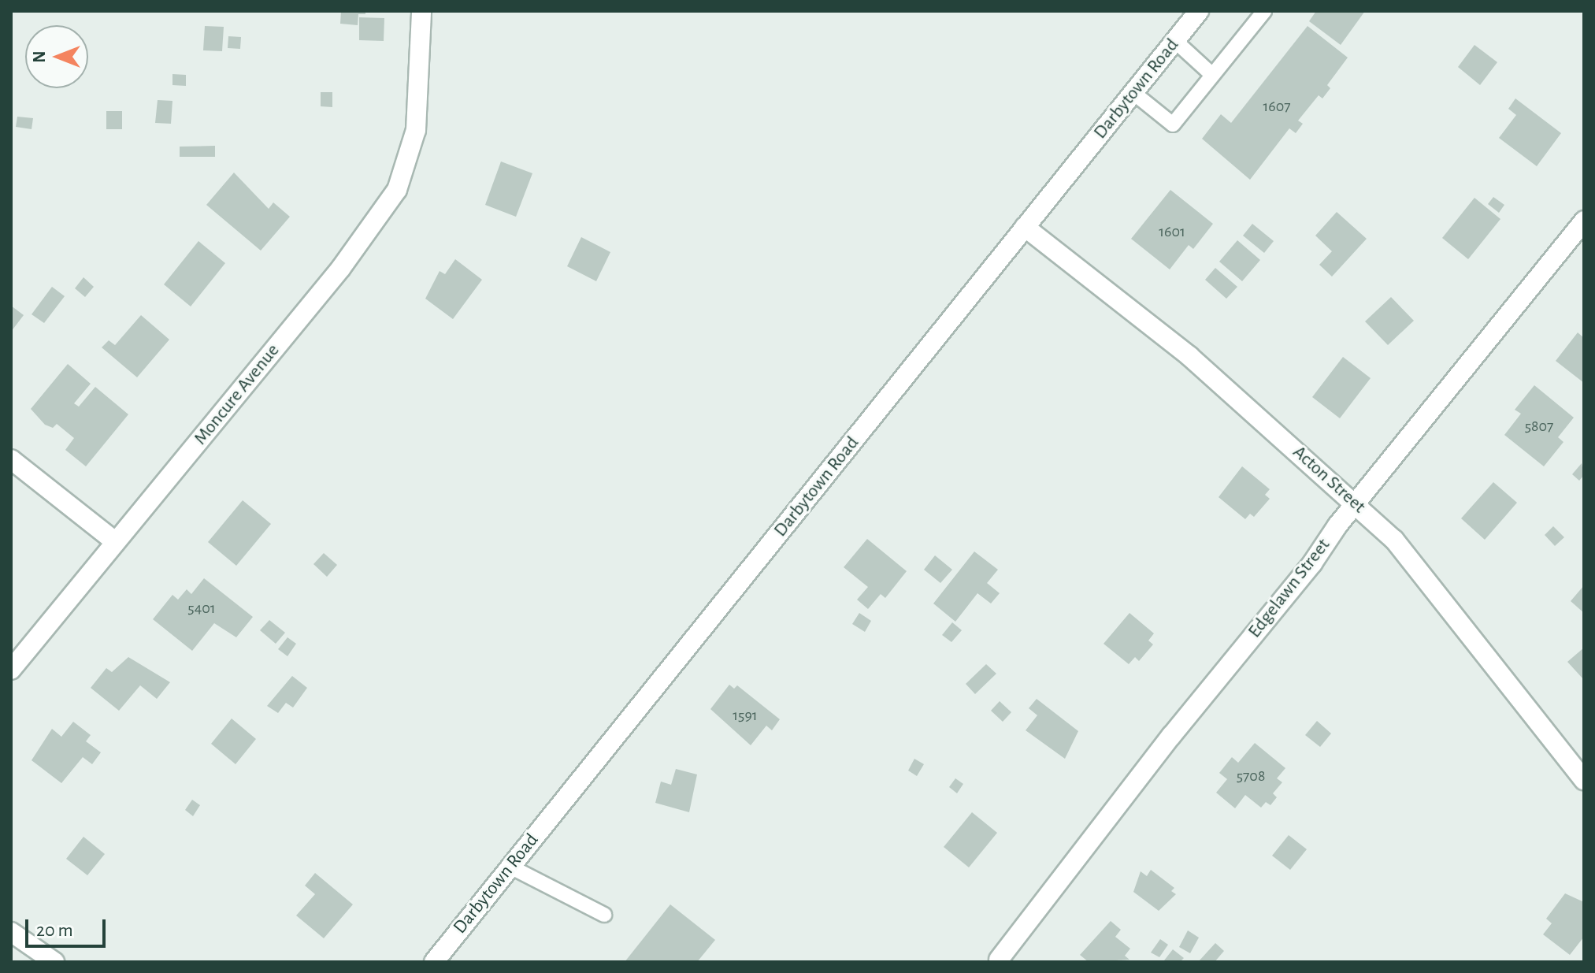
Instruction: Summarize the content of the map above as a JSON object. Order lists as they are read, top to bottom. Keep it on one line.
{"streets":{"street":["Darbytown Road","Moncure Avenue","Acton Street","Edgelawn Street"]},"crossings":[["Darbytown Road","Acton Street"],["Acton Street","Edgelawn Street"]],"house_numbers":["1607","1601","5807","5401","1591","5708"],"scale_bar":"20 m","north":"left"}
